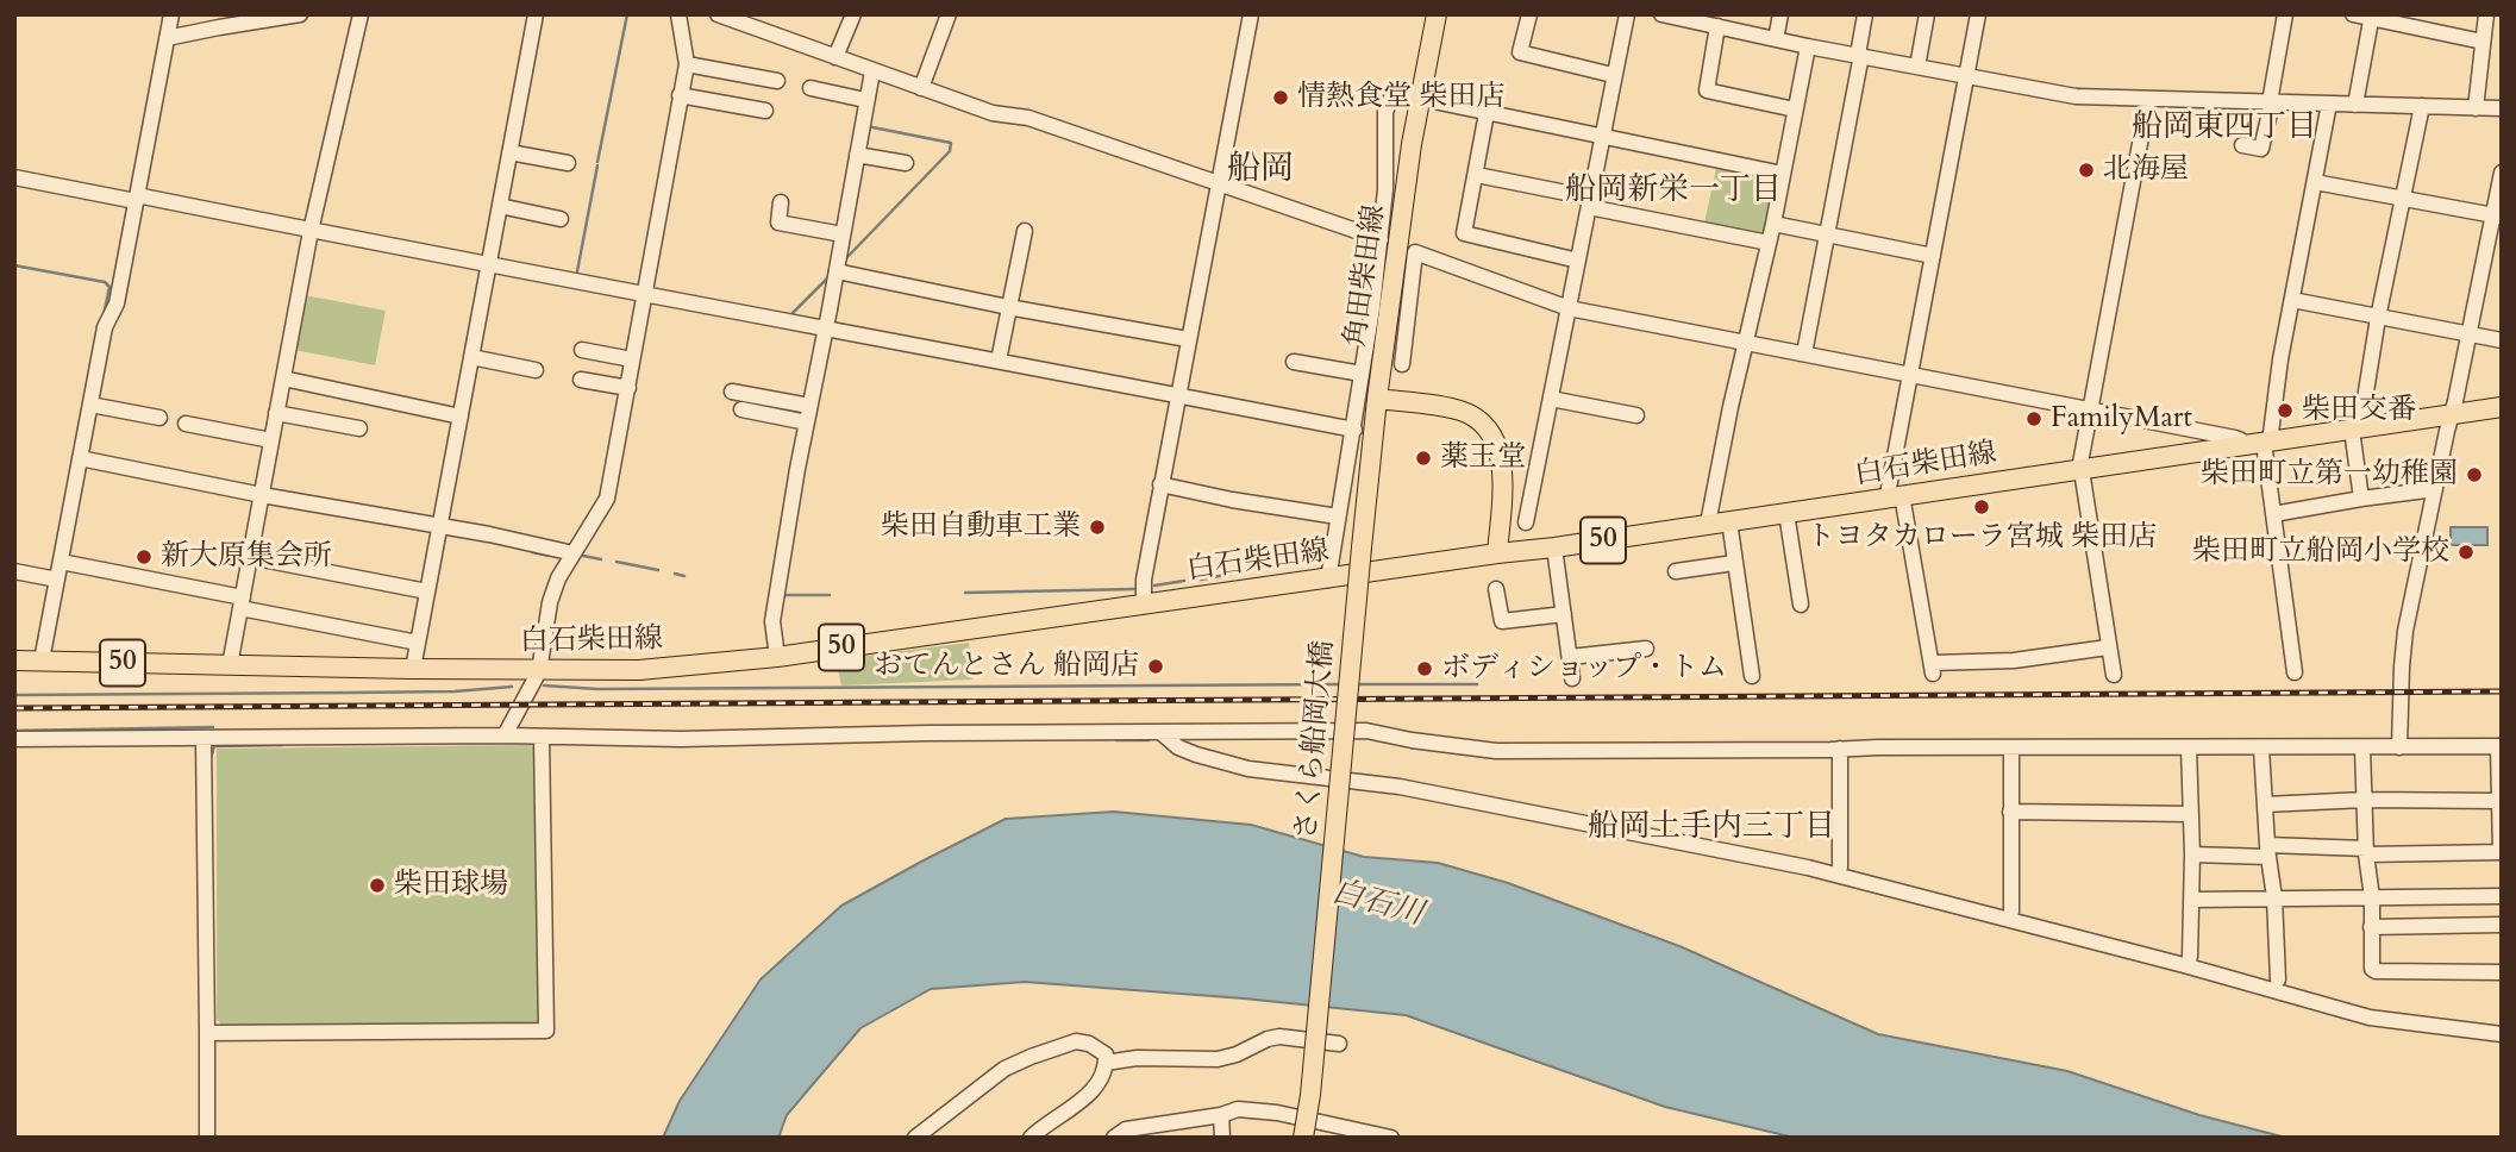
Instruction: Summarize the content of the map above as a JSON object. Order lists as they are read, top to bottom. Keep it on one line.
{"streets":{"main road":["角田柴田線","白石柴田線","50","さくら船岡大橋"]},"crossings":[["角田柴田線","さくら船岡大橋"]],"districts":["船岡東四丁目","船岡","船岡新栄一丁目","船岡土手内三丁目"],"water":["白石川"],"places":["情熱食堂 柴田店","北海屋","柴田交番","FamilyMart","薬王堂","柴田町立第一幼稚園","トヨタカローラ宮城 柴田店","柴田自動車工業","柴田町立船岡小学校","新大原集会所","おてんとさん 船岡店","ボディショップ・トム","柴田球場"]}
